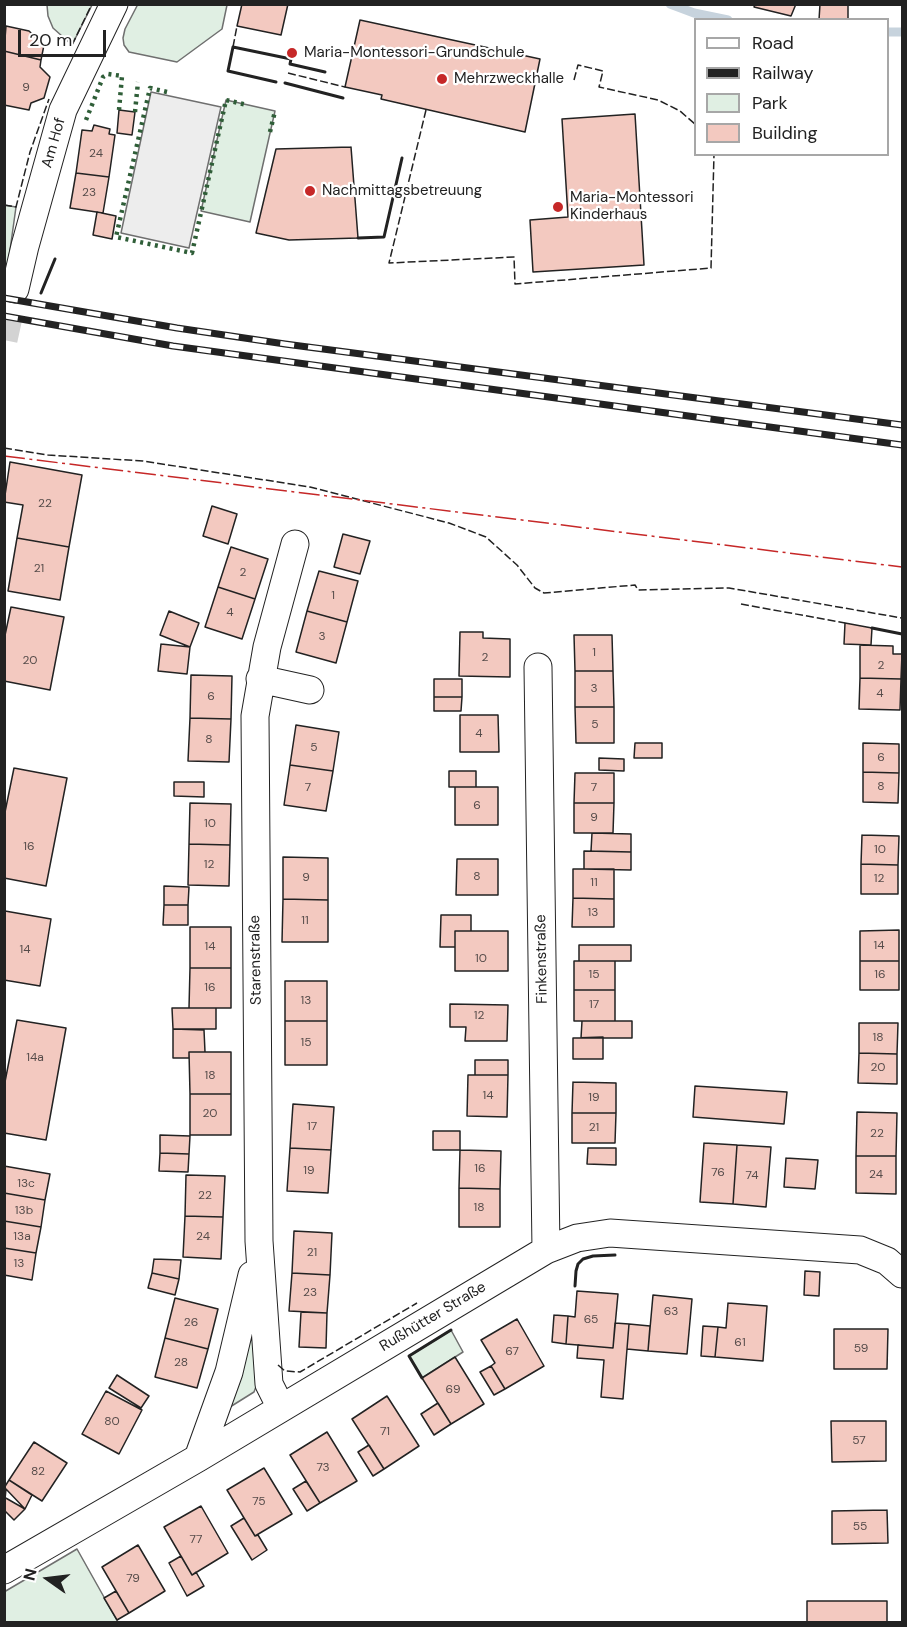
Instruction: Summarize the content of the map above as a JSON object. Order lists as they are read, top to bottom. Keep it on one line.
{"streets":{"street":["Am Hof","Finkenstraße","Starenstraße","Rußhütter Straße"]},"crossings":[["Finkenstraße","Rußhütter Straße"],["Starenstraße","Rußhütter Straße"]],"places":["Maria-Montessori-Grundschule","Mehrzweckhalle","Nachmittagsbetreuung","Maria-Montessori Kinderhaus"],"house_numbers":["9","24","23","22","21","2","1","4","3","1","2","20","2","3","4","6","5","4","8","5","6","8","7","7","6","9","10","16","10","12","8","9","12","11","13","11","14","14","14","10","15","16","16","13","17","12","18","15","14a","20","18","14","19","20","17","21","22","16","19","76","24","74","13c","22","18","13b","13a","24","21","13","23","63","65","26","61","59","67","28","69","80","71","57","73","82","75","55","77","79"],"legend":["Road","Railway","Park","Building"],"scale_bar":"20 m","north":"left"}
